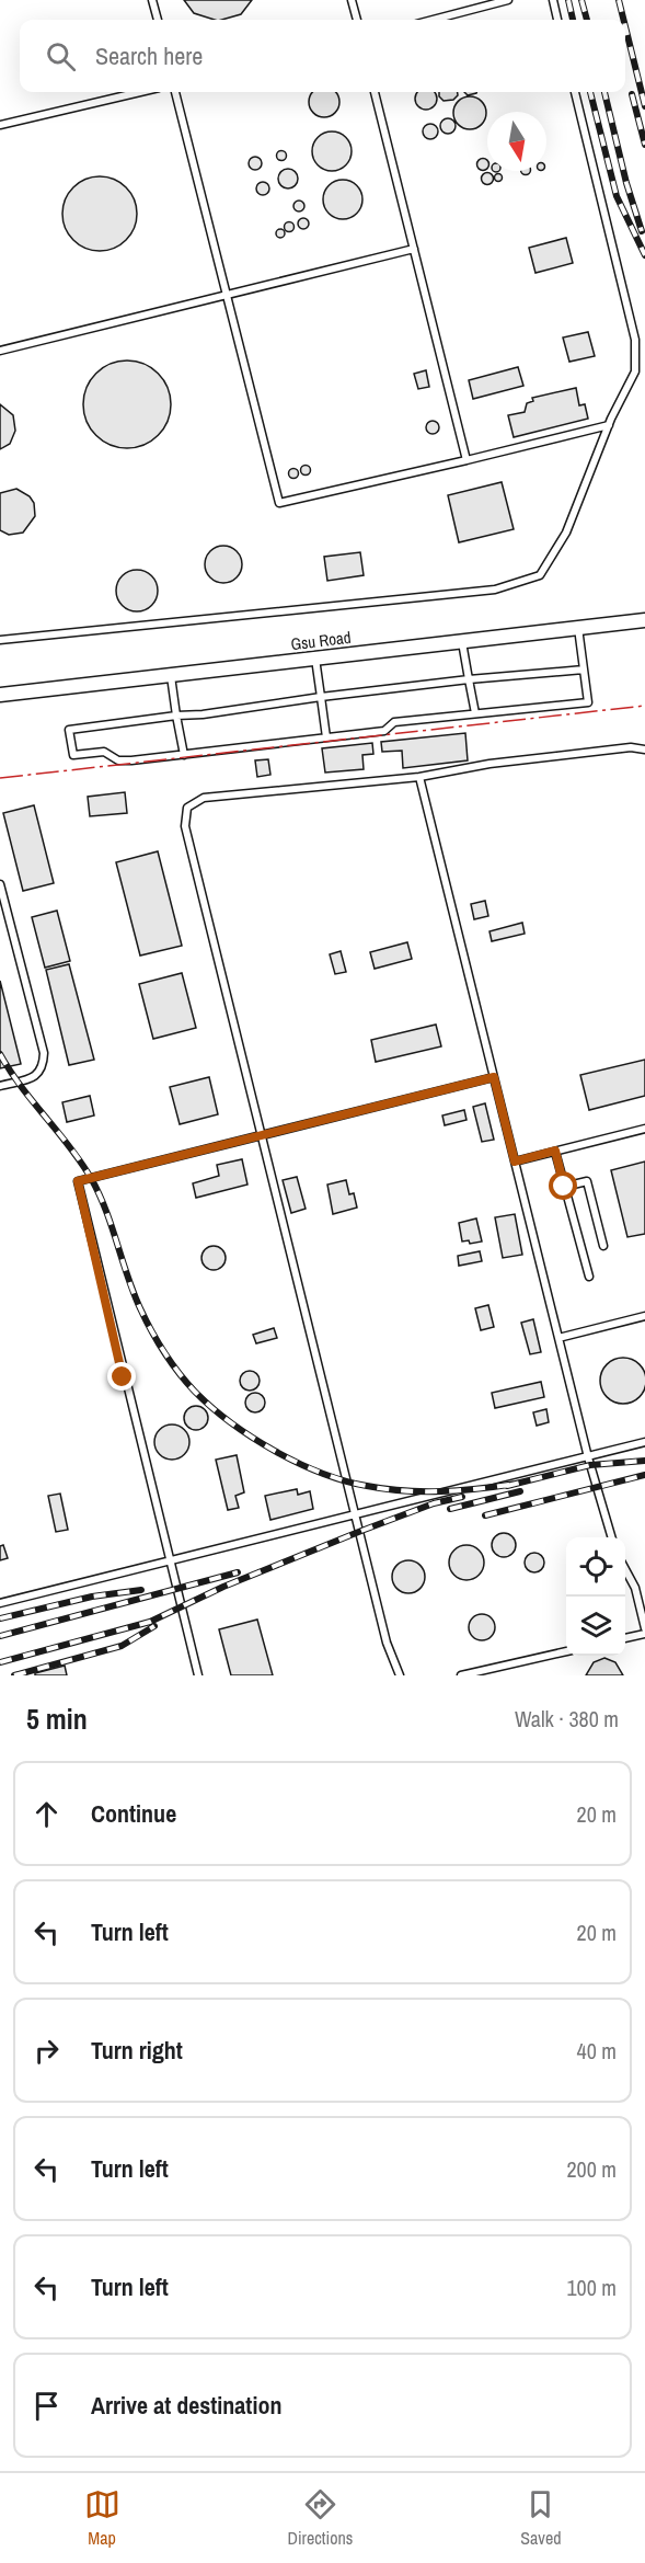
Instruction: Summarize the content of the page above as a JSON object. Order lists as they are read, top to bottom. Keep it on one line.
{"streets":{"street":["Gsu Road"]},"north":"bottom","page":{"search":"Search here","heading":["5 min","Walk · 380 m"],"list":[["Continue","20 m"],["Turn left","20 m"],["Turn right","40 m"],["Turn left","200 m"],["Turn left","100 m"],"Arrive at destination"],"nav":["Map","Directions","Saved"]}}
